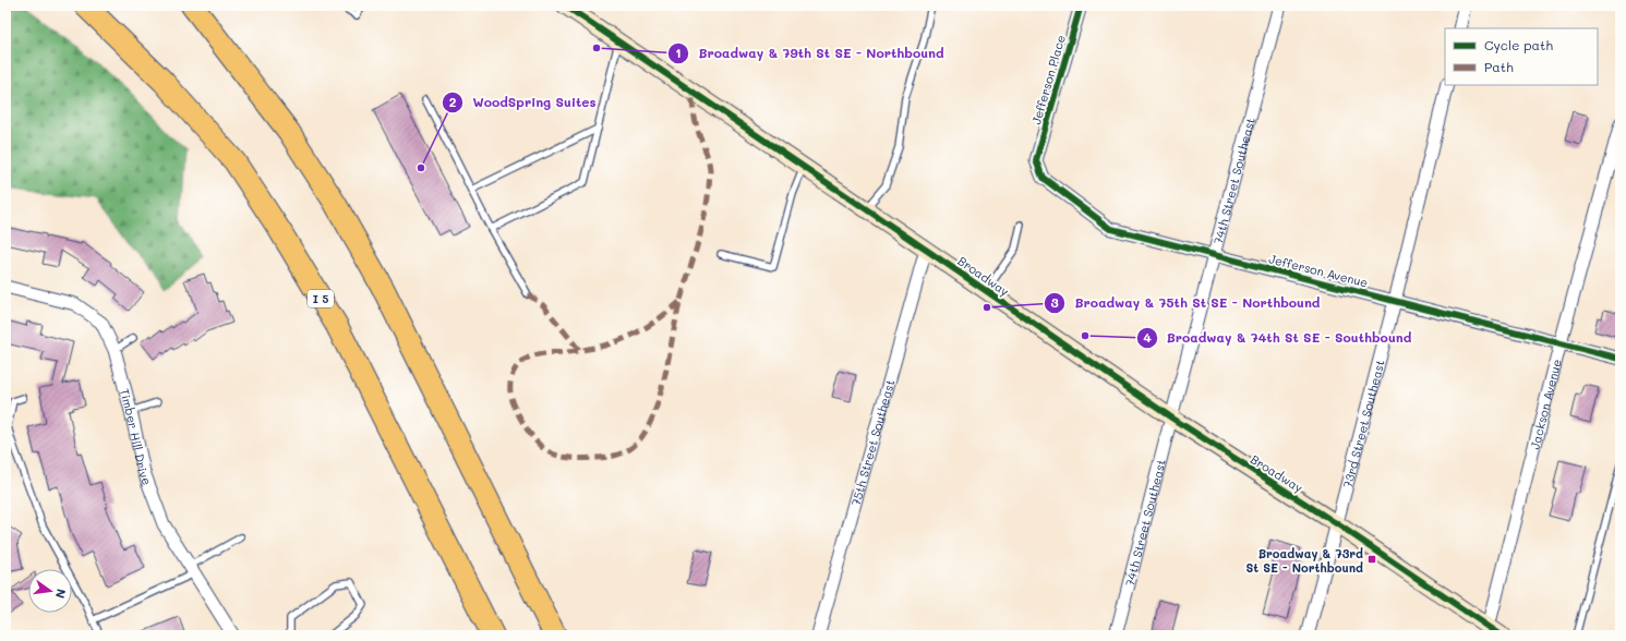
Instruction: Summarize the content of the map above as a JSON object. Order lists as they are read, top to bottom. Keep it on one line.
{"streets":{"highway":["I 5"],"street":["Jefferson Place","74th Street Southeast","Jefferson Avenue","Broadway","Jackson Avenue","73rd Street Southeast","Timber Hill Drive","75th Street Southeast"]},"crossings":[["Jefferson Place","Jefferson Avenue"],["74th Street Southeast","Jefferson Avenue"],["74th Street Southeast","Broadway"],["Jefferson Avenue","Jackson Avenue"],["Jefferson Avenue","73rd Street Southeast"],["Broadway","Jackson Avenue"],["Broadway","73rd Street Southeast"],["Broadway","75th Street Southeast"]],"places":{"other":["Broadway & 79th St SE - Northbound","WoodSpring Suites","Broadway & 75th St SE - Northbound","Broadway & 74th St SE - Southbound"],"transit":["Broadway & 73rd St SE - Northbound"]},"legend":["Cycle path","Path"],"north":"right"}
